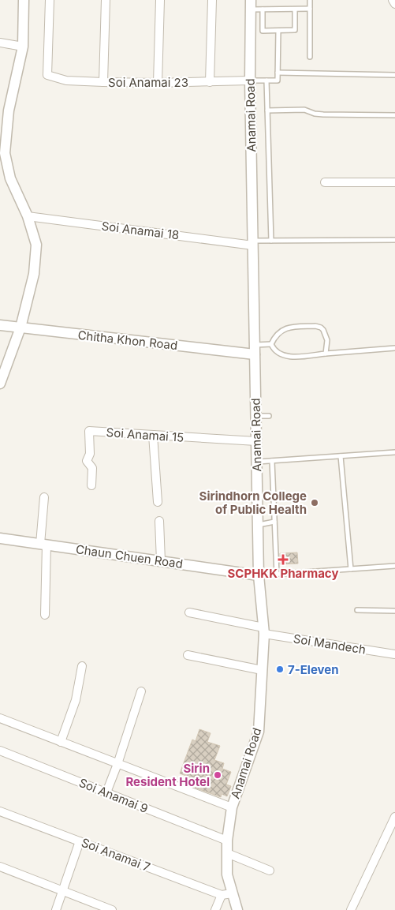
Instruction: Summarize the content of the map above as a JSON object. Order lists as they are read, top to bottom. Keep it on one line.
{"streets":{"street":["Soi Anamai 23","Anamai Road","Soi Anamai 18","Chitha Khon Road","Soi Anamai 15","Chaun Chuen Road","Soi Mandech","Soi Anamai 9","Soi Anamai 7"]},"crossings":[["Soi Anamai 23","Anamai Road"],["Anamai Road","Soi Anamai 18"],["Anamai Road","Chitha Khon Road"],["Anamai Road","Soi Anamai 15"],["Anamai Road","Chaun Chuen Road"],["Anamai Road","Soi Mandech"],["Anamai Road","Soi Anamai 9"],["Anamai Road","Soi Anamai 7"]],"places":{"other":["Sirindhorn College of Public Health","7-Eleven","Sirin Resident Hotel"],"health":["SCPHKK Pharmacy"]}}
